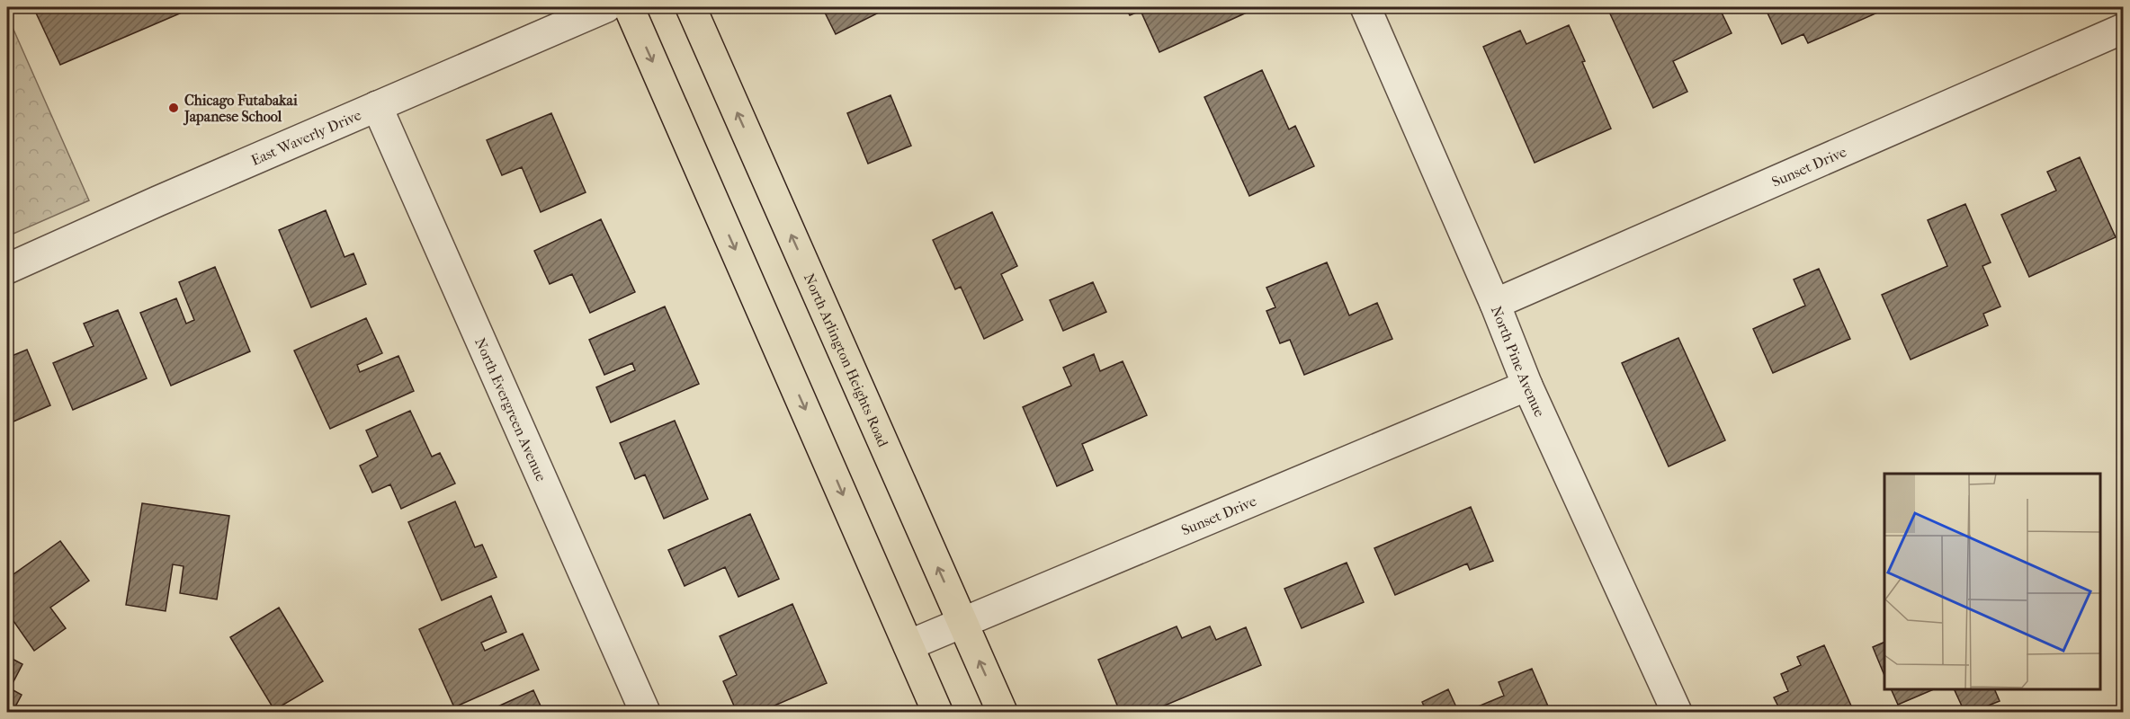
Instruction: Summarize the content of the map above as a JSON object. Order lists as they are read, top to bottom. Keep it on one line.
{"streets":{"main road":["North Arlington Heights Road"],"street":["East Waverly Drive","Sunset Drive","North Pine Avenue","North Evergreen Avenue"]},"crossings":[["East Waverly Drive","North Evergreen Avenue"],["Sunset Drive","North Arlington Heights Road"],["Sunset Drive","North Pine Avenue"]],"places":["Chicago Futabakai Japanese School"]}
